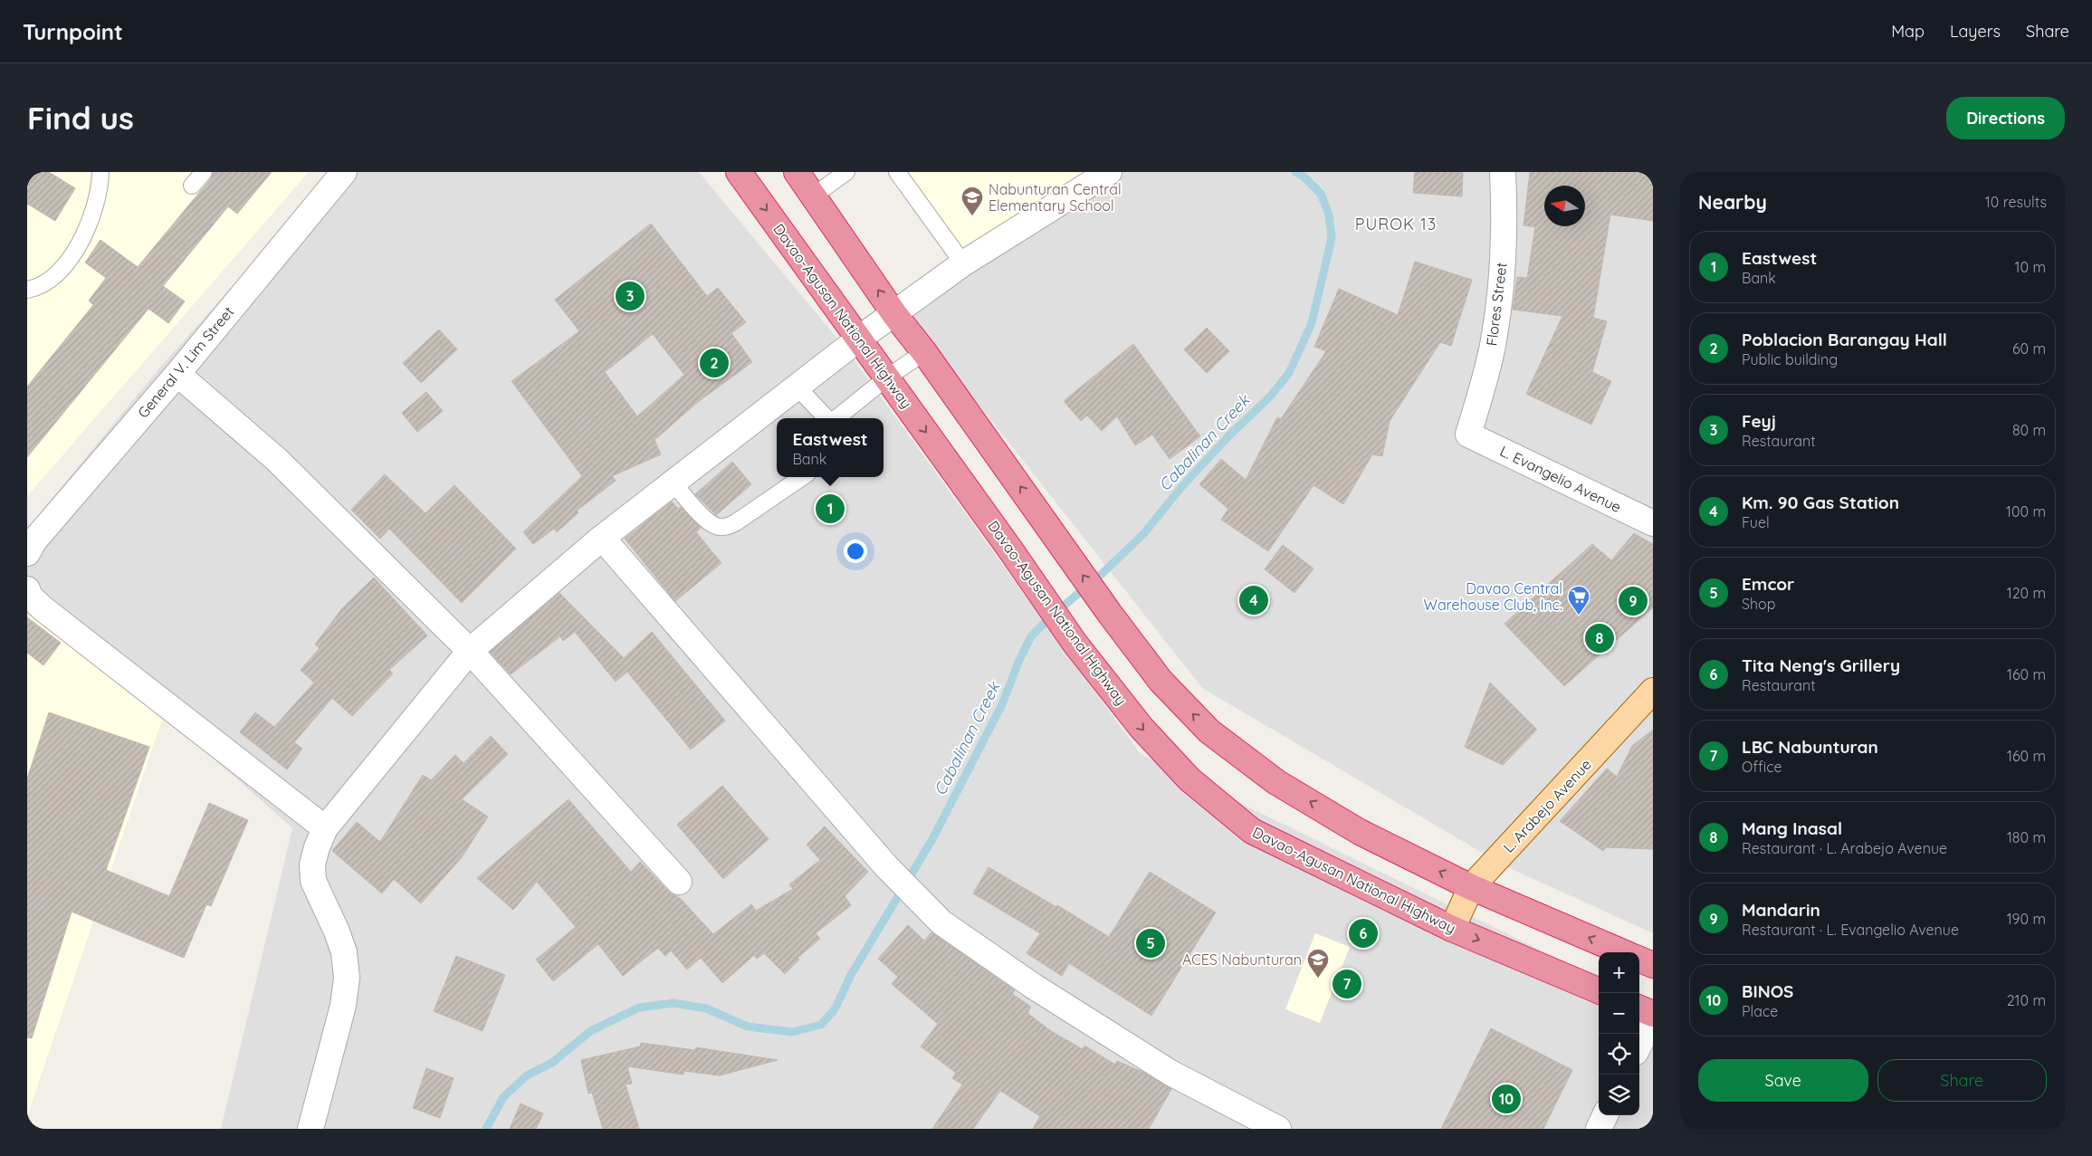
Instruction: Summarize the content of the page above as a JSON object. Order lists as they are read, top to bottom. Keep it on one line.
{"streets":{"highway":["Davao-Agusan National Highway"],"main road":["L. Arabejo Avenue"],"street":["Flores Street","General V. Lim Street","L. Evangelio Avenue"]},"crossings":[["Flores Street","L. Evangelio Avenue"],["Davao-Agusan National Highway","L. Arabejo Avenue"]],"districts":["PUROK 13"],"water":["Cabalinan Creek"],"places":{"school or university":["Nabunturan Central Elementary School","ACES Nabunturan"],"supermarket":["Davao Central Warehouse Club, Inc."]},"north":"left","page":{"header":"Turnpoint","nav":["Map","Layers","Share"],"buttons":["Directions",["Save","Share"]],"title":"Find us","heading":["Nearby","10 results"],"list":[{"mark":"1","name":"Eastwest","note":"Bank","value":"10 m"},{"mark":"2","name":"Poblacion Barangay Hall","note":"Public building","value":"60 m"},{"mark":"3","name":"Feyj","note":"Restaurant","value":"80 m"},{"mark":"4","name":"Km. 90 Gas Station","note":"Fuel","value":"100 m"},{"mark":"5","name":"Emcor","note":"Shop","value":"120 m"},{"mark":"6","name":"Tita Neng's Grillery","note":"Restaurant","value":"160 m"},{"mark":"7","name":"LBC Nabunturan","note":"Office","value":"160 m"},{"mark":"8","name":"Mang Inasal","note":"Restaurant · L. Arabejo Avenue","value":"180 m"},{"mark":"9","name":"Mandarin","note":"Restaurant · L. Evangelio Avenue","value":"190 m"},{"mark":"10","name":"BINOS","note":"Place","value":"210 m"}],"pins":["3","2","1","4","9","8","6","5","7","10"],"popup":["Eastwest","Bank"],"map_buttons":["+","−"]}}
